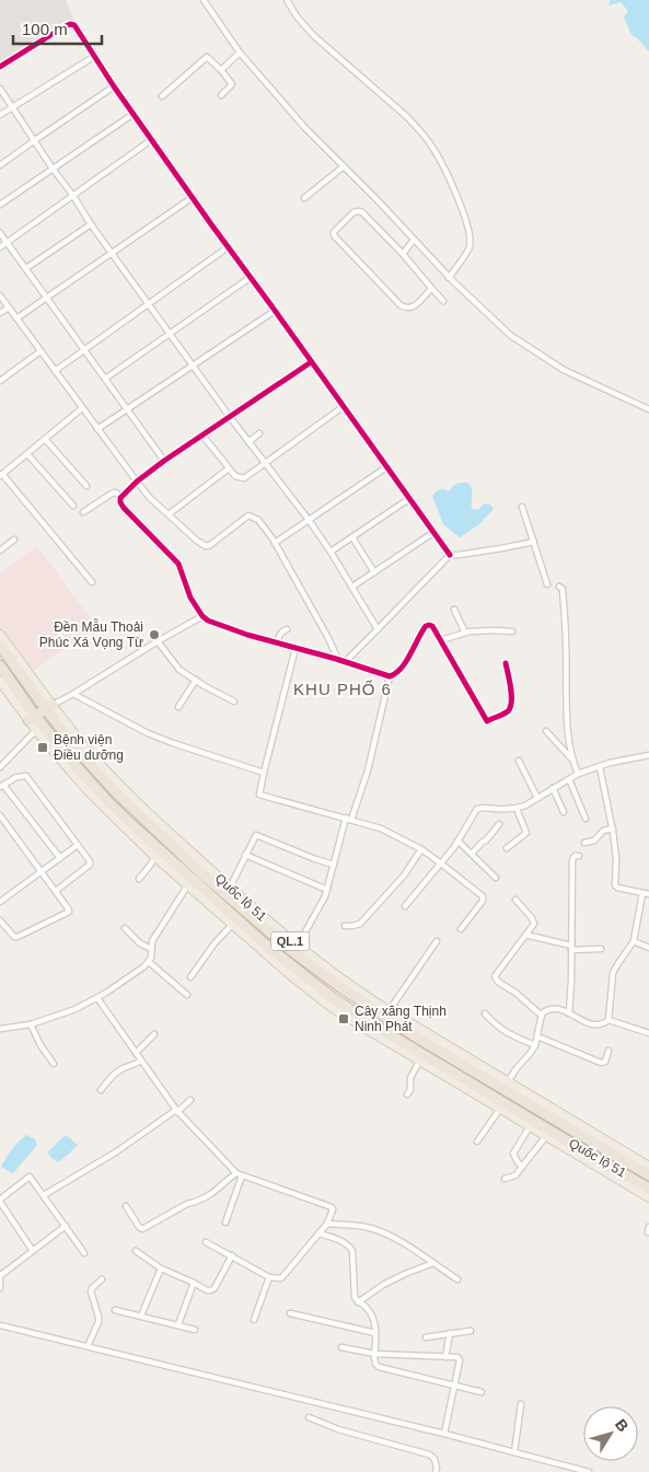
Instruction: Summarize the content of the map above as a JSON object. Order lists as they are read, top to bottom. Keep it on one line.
{"streets":{"highway":["Quốc lộ 51","QL.1"]},"districts":["KHU PHỐ 6"],"places":{"other":["Đền Mẫu Thoải Phúc Xá Vọng Từ"],"transit":["Bệnh viện Điều dưỡng","Cây xăng Thịnh Ninh Phát"]},"scale_bar":"100 m","north":"top right"}
